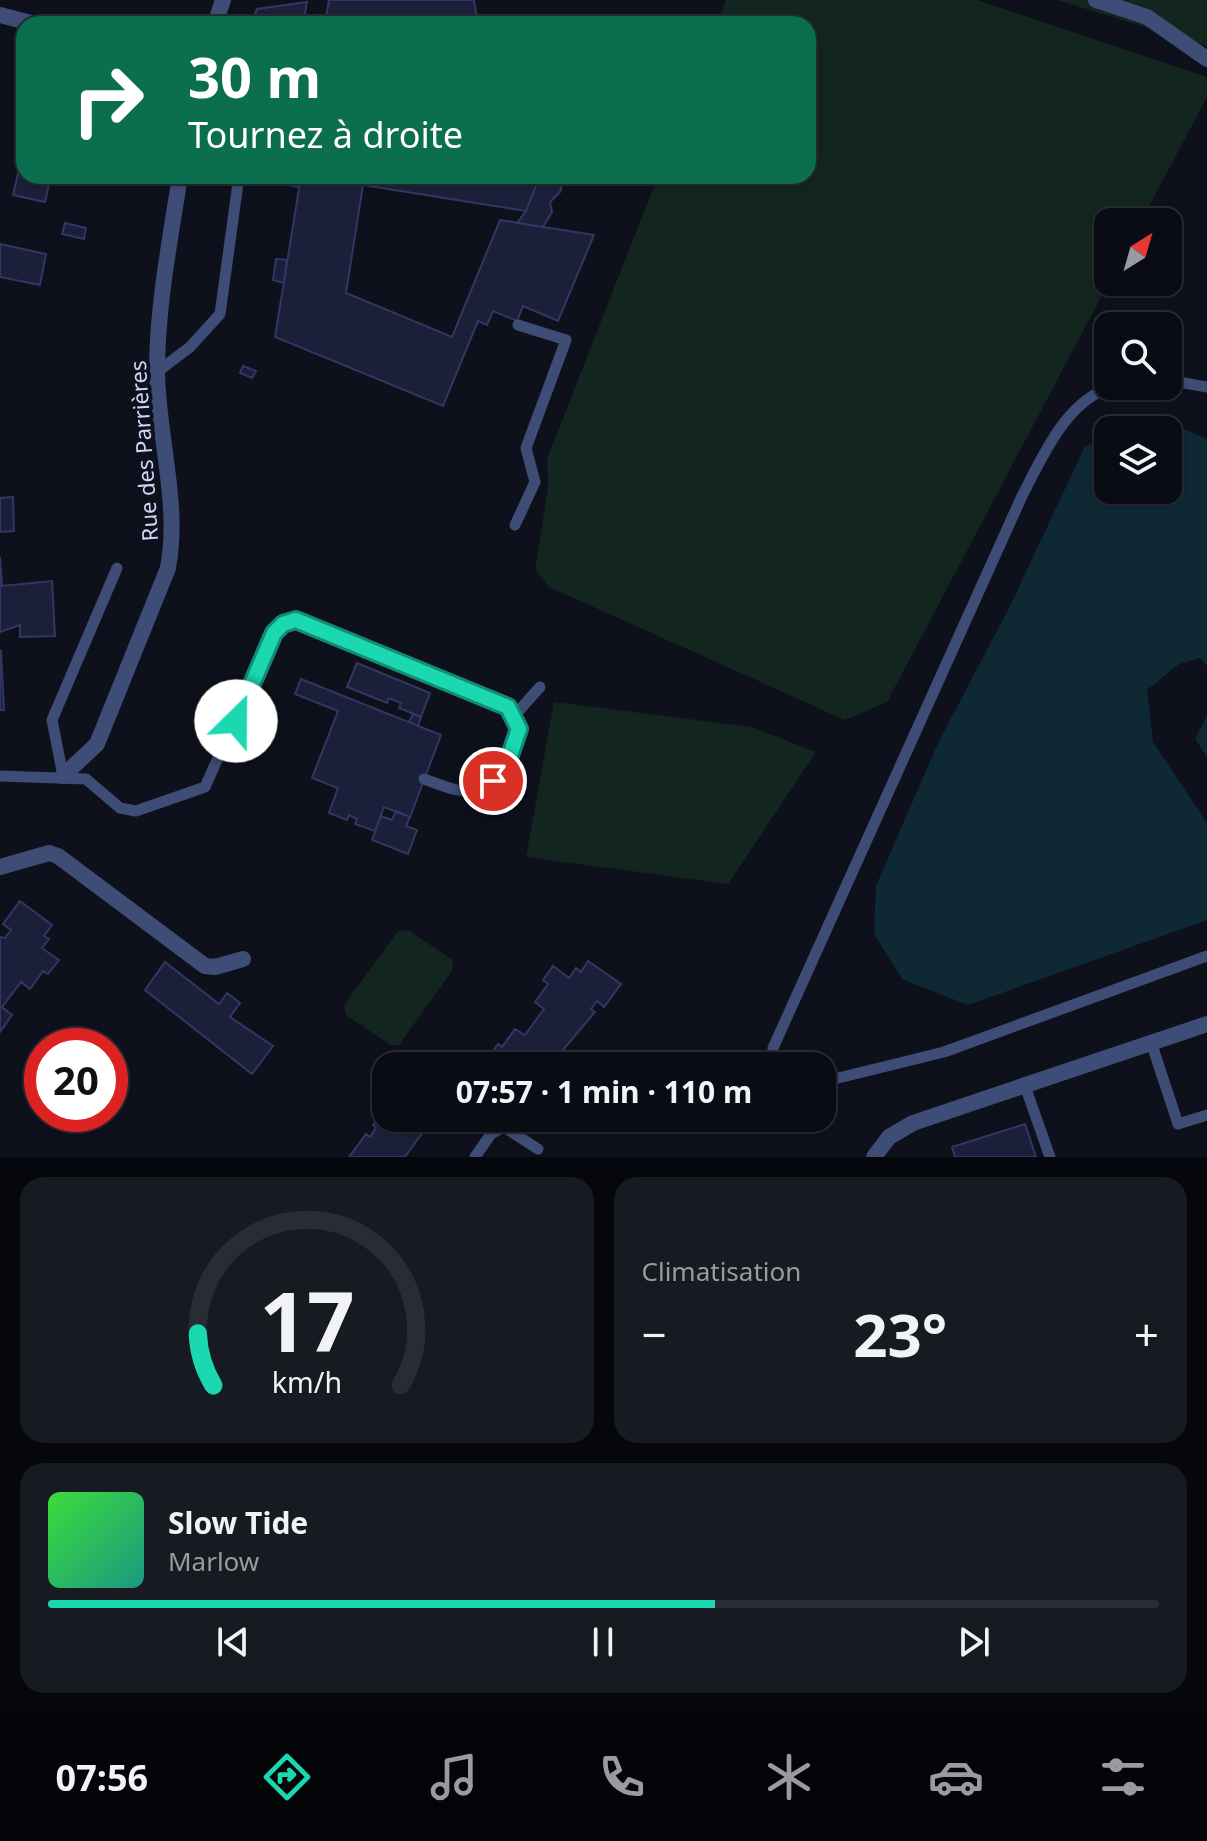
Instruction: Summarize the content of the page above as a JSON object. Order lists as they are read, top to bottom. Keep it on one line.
{"streets":{"street":["Rue des Parrières"]},"north":"top right","page":{"turn":["30 m","Tournez à droite"],"limit":"20","trip":"07:57 · 1 min · 110 m","tile":"Climatisation","heat":["−","23°","+"],"song":["Slow Tide","Marlow"],"tabs":"07:56","gauge":["17","km/h"]}}
